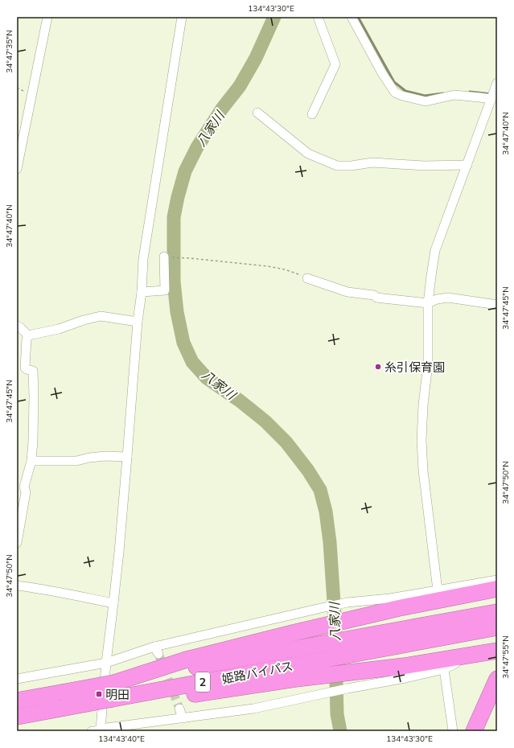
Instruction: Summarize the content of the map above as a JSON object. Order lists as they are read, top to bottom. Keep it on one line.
{"streets":{"highway":["姫路バイパス","2"]},"water":["八家川"],"places":{"other":["糸引保育園"],"transit":["明田"]},"coordinates":["134°43'30\"E","34°47'35\"N","34°47'40\"N","34°47'45\"N","34°47'50\"N","34°47'55\"N","134°43'40\"E"]}
